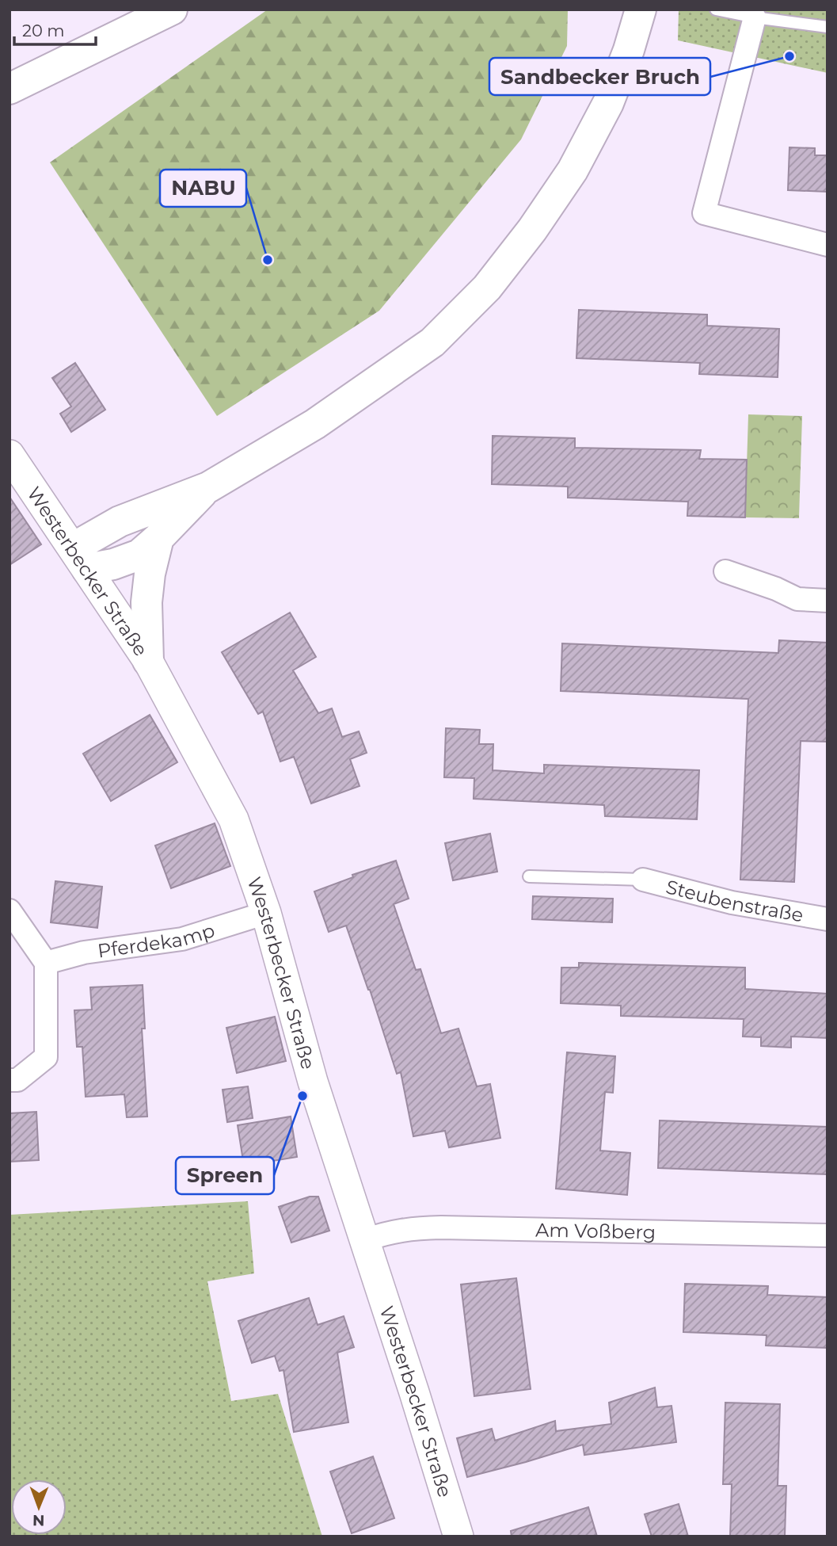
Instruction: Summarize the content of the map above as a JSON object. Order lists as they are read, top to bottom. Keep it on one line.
{"streets":{"street":["Westerbecker Straße","Steubenstraße","Pferdekamp","Am Voßberg"]},"crossings":[["Westerbecker Straße","Pferdekamp"],["Westerbecker Straße","Am Voßberg"]],"places":["Sandbecker Bruch","NABU","Spreen"],"scale_bar":"20 m","north":"bottom"}
